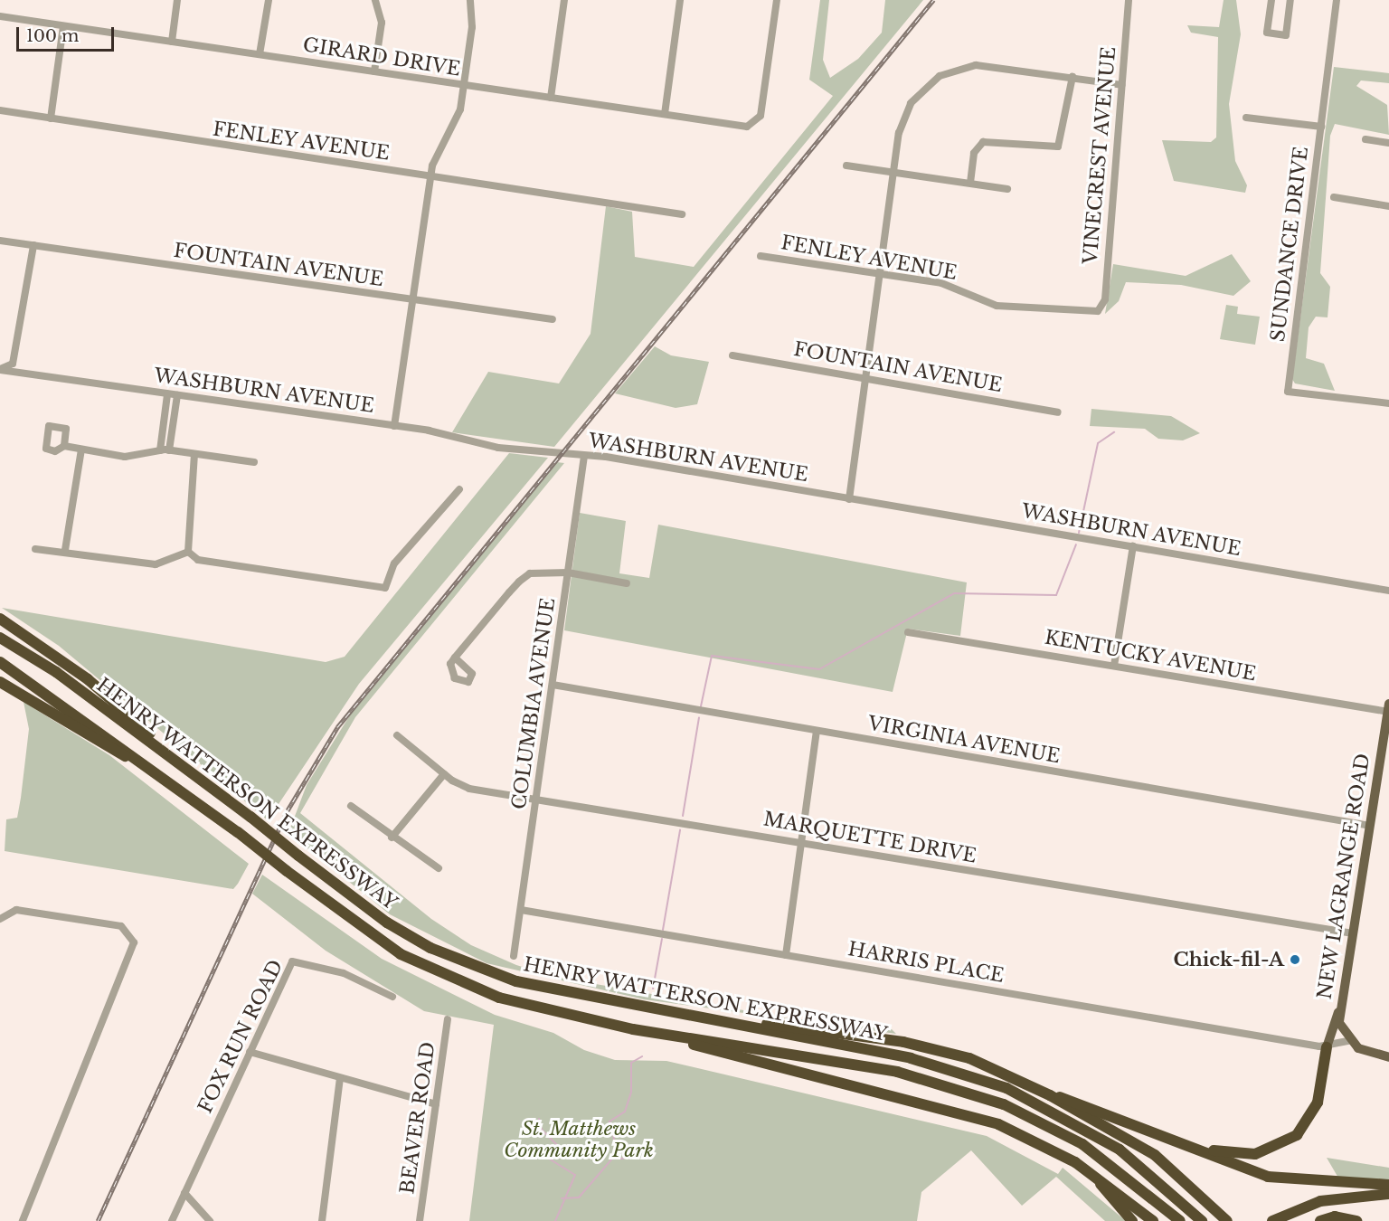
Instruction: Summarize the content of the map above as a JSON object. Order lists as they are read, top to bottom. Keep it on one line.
{"streets":{"highway":["HENRY WATTERSON EXPRESSWAY"],"main road":["NEW LAGRANGE ROAD"],"street":["GIRARD DRIVE","FENLEY AVENUE","VINECREST AVENUE","SUNDANCE DRIVE","FOUNTAIN AVENUE","WASHBURN AVENUE","KENTUCKY AVENUE","COLUMBIA AVENUE","VIRGINIA AVENUE","MARQUETTE DRIVE","HARRIS PLACE","FOX RUN ROAD","BEAVER ROAD"]},"crossings":[["FENLEY AVENUE","VINECREST AVENUE"],["WASHBURN AVENUE","COLUMBIA AVENUE"],["KENTUCKY AVENUE","NEW LAGRANGE ROAD"],["COLUMBIA AVENUE","VIRGINIA AVENUE"],["COLUMBIA AVENUE","MARQUETTE DRIVE"],["COLUMBIA AVENUE","HARRIS PLACE"],["VIRGINIA AVENUE","NEW LAGRANGE ROAD"],["MARQUETTE DRIVE","NEW LAGRANGE ROAD"],["NEW LAGRANGE ROAD","HARRIS PLACE"]],"parks":["St. Matthews Community Park"],"places":["Chick-fil-A"],"scale_bar":"100 m"}
